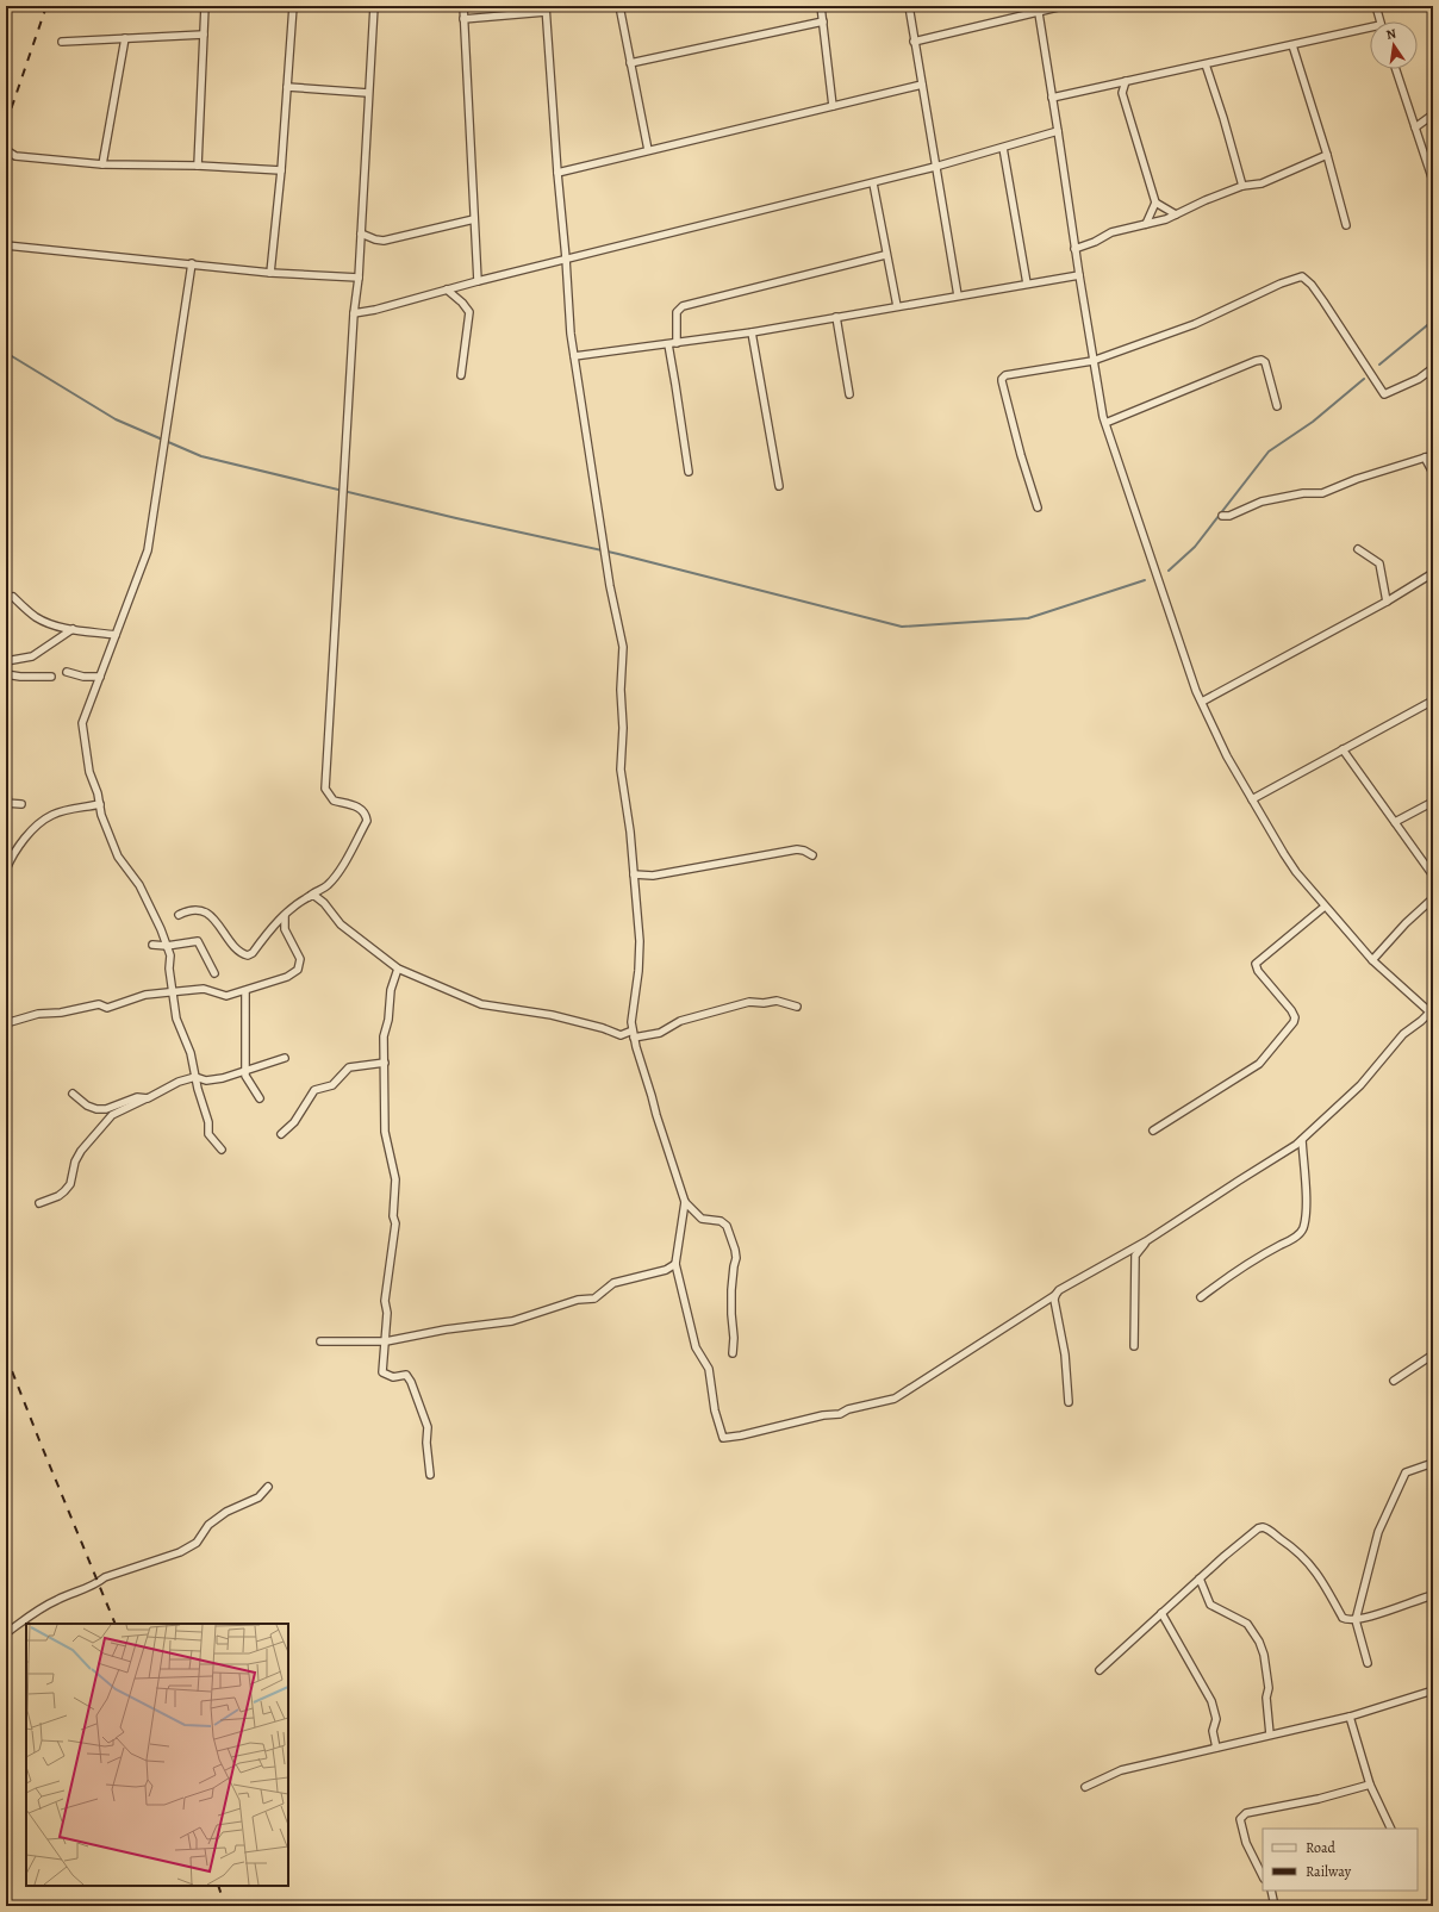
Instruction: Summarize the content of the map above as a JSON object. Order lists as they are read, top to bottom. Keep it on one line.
{"legend":["Road","Railway"],"north":"top"}
